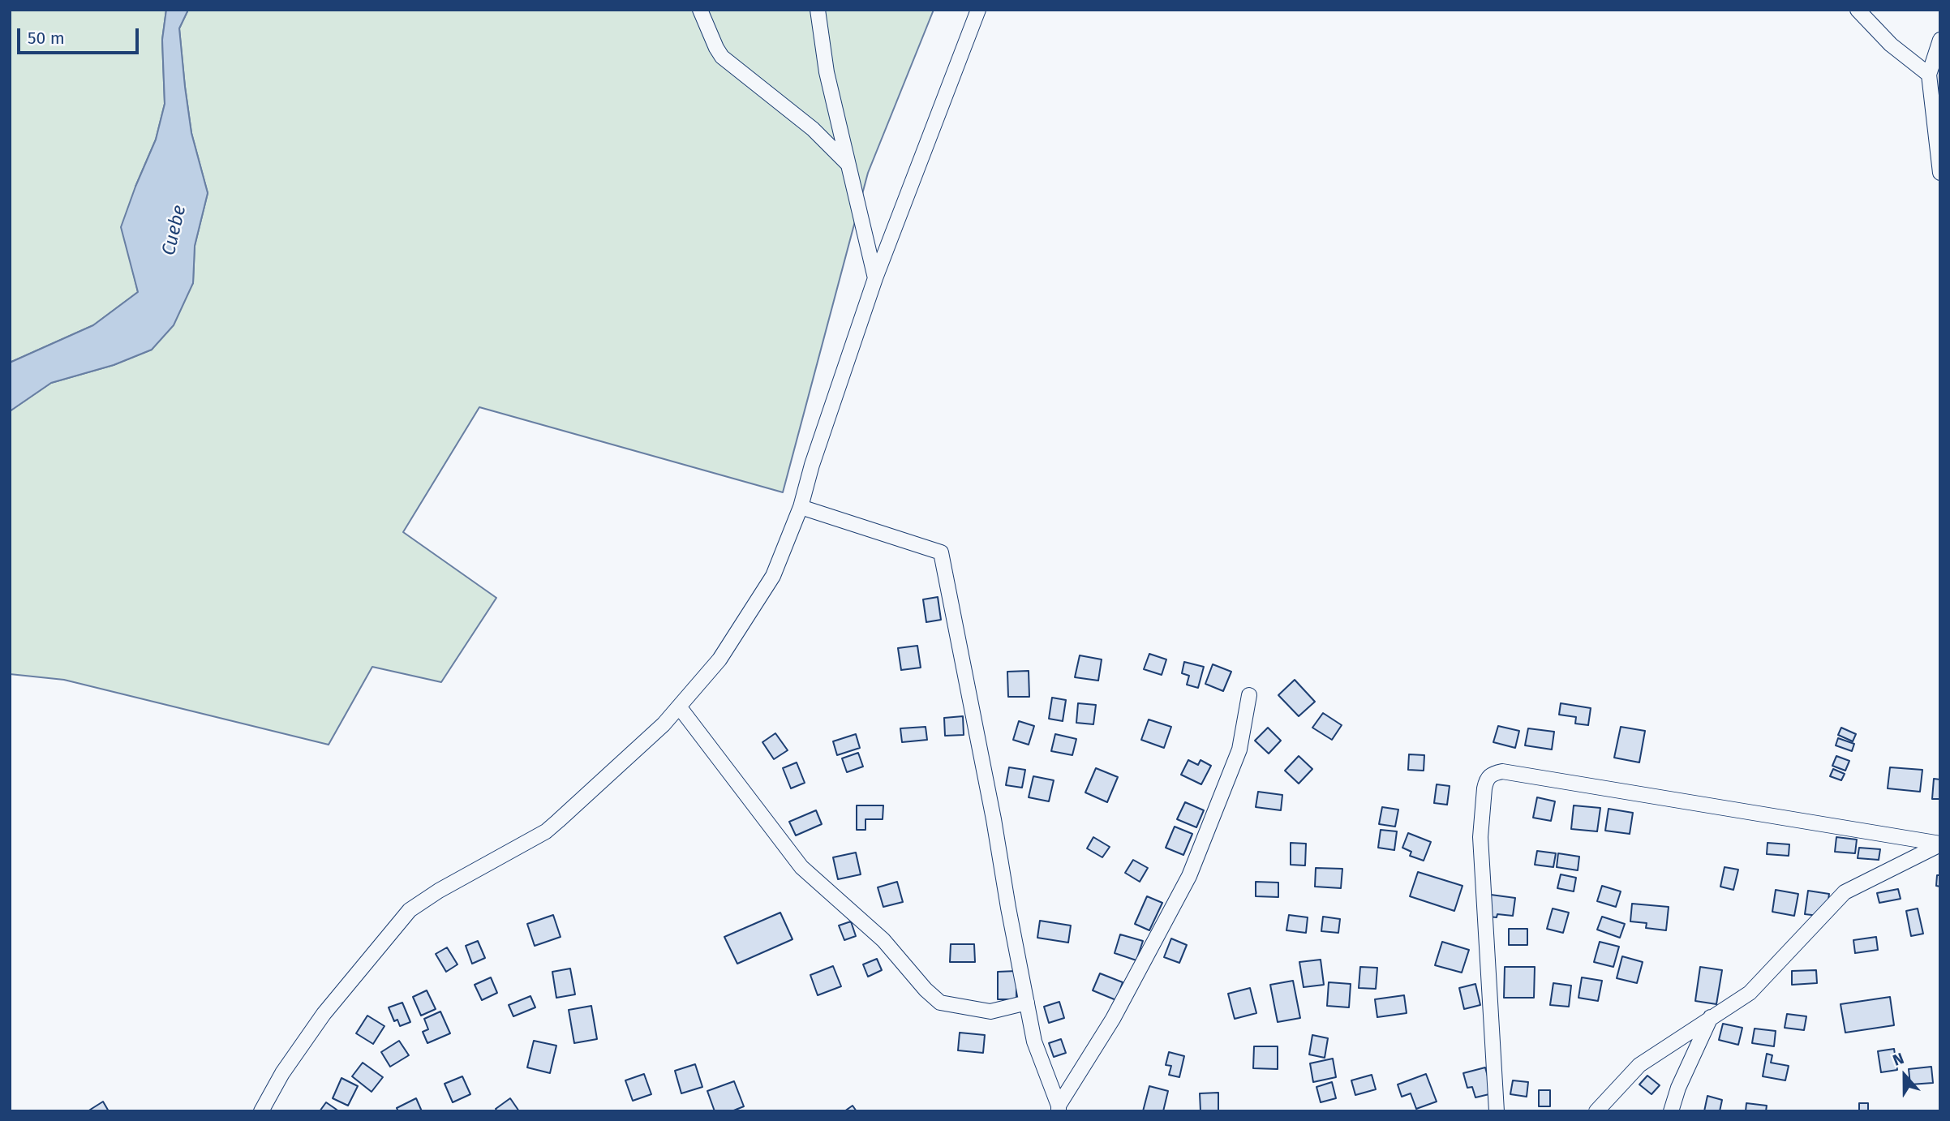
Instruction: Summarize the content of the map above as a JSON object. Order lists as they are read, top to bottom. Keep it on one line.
{"water":["Cuebe"],"scale_bar":"50 m","north":"top"}
